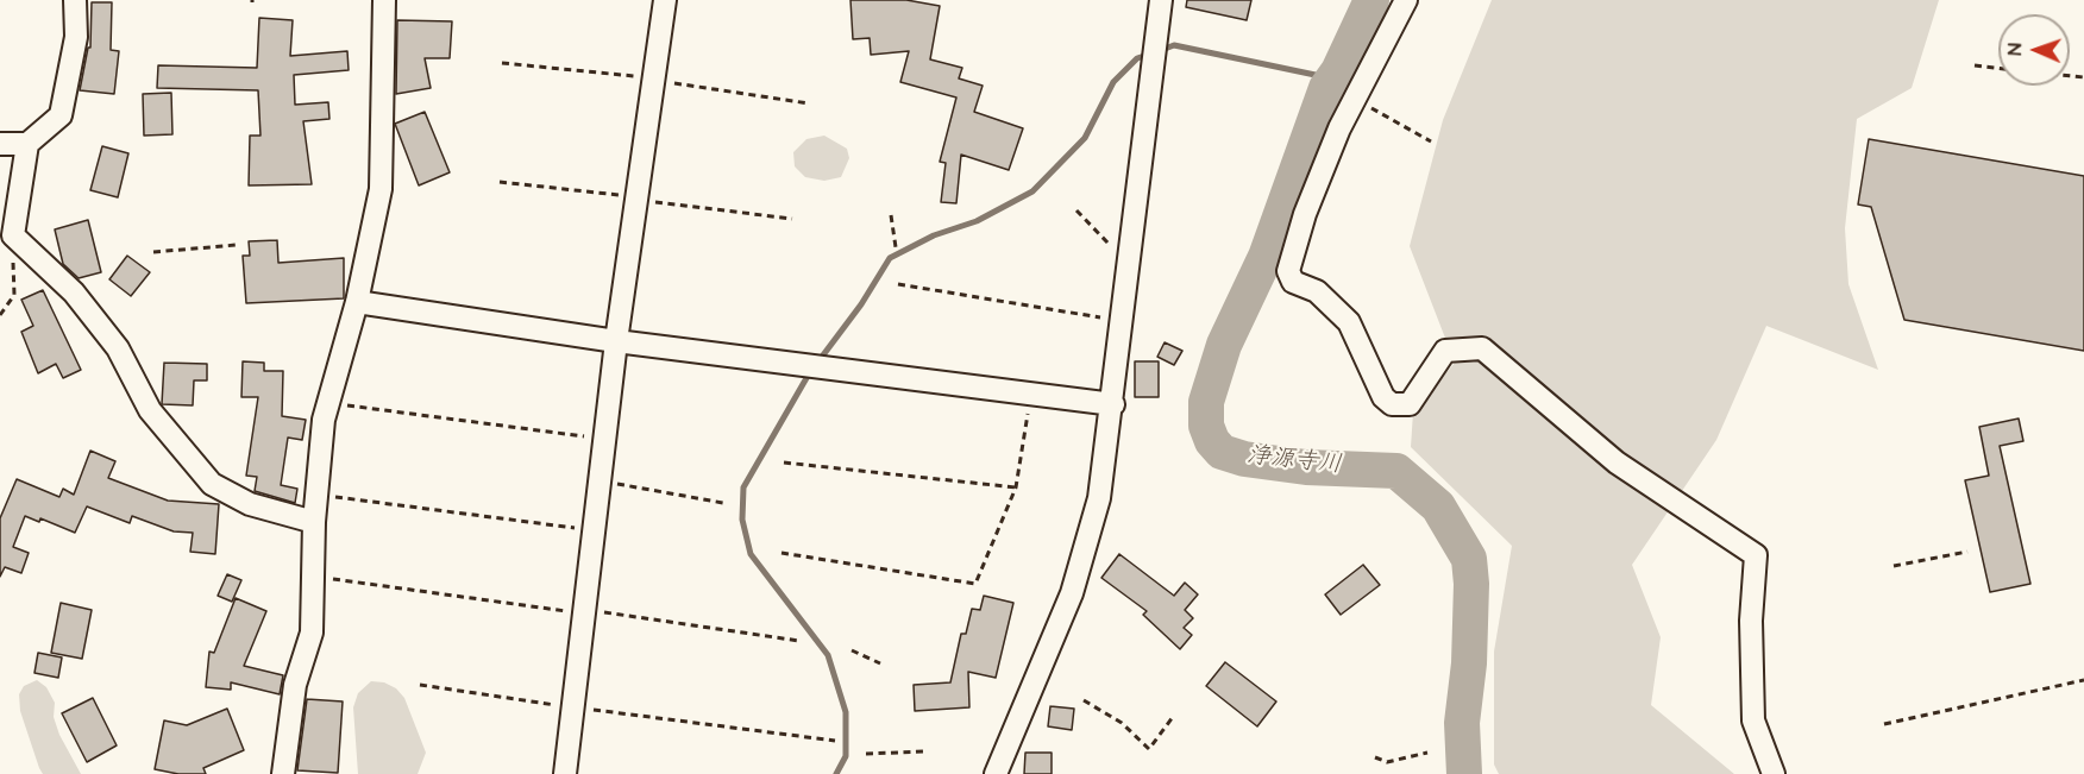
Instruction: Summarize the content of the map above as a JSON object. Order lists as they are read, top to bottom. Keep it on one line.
{"water":["浄源寺川"],"north":"left"}
